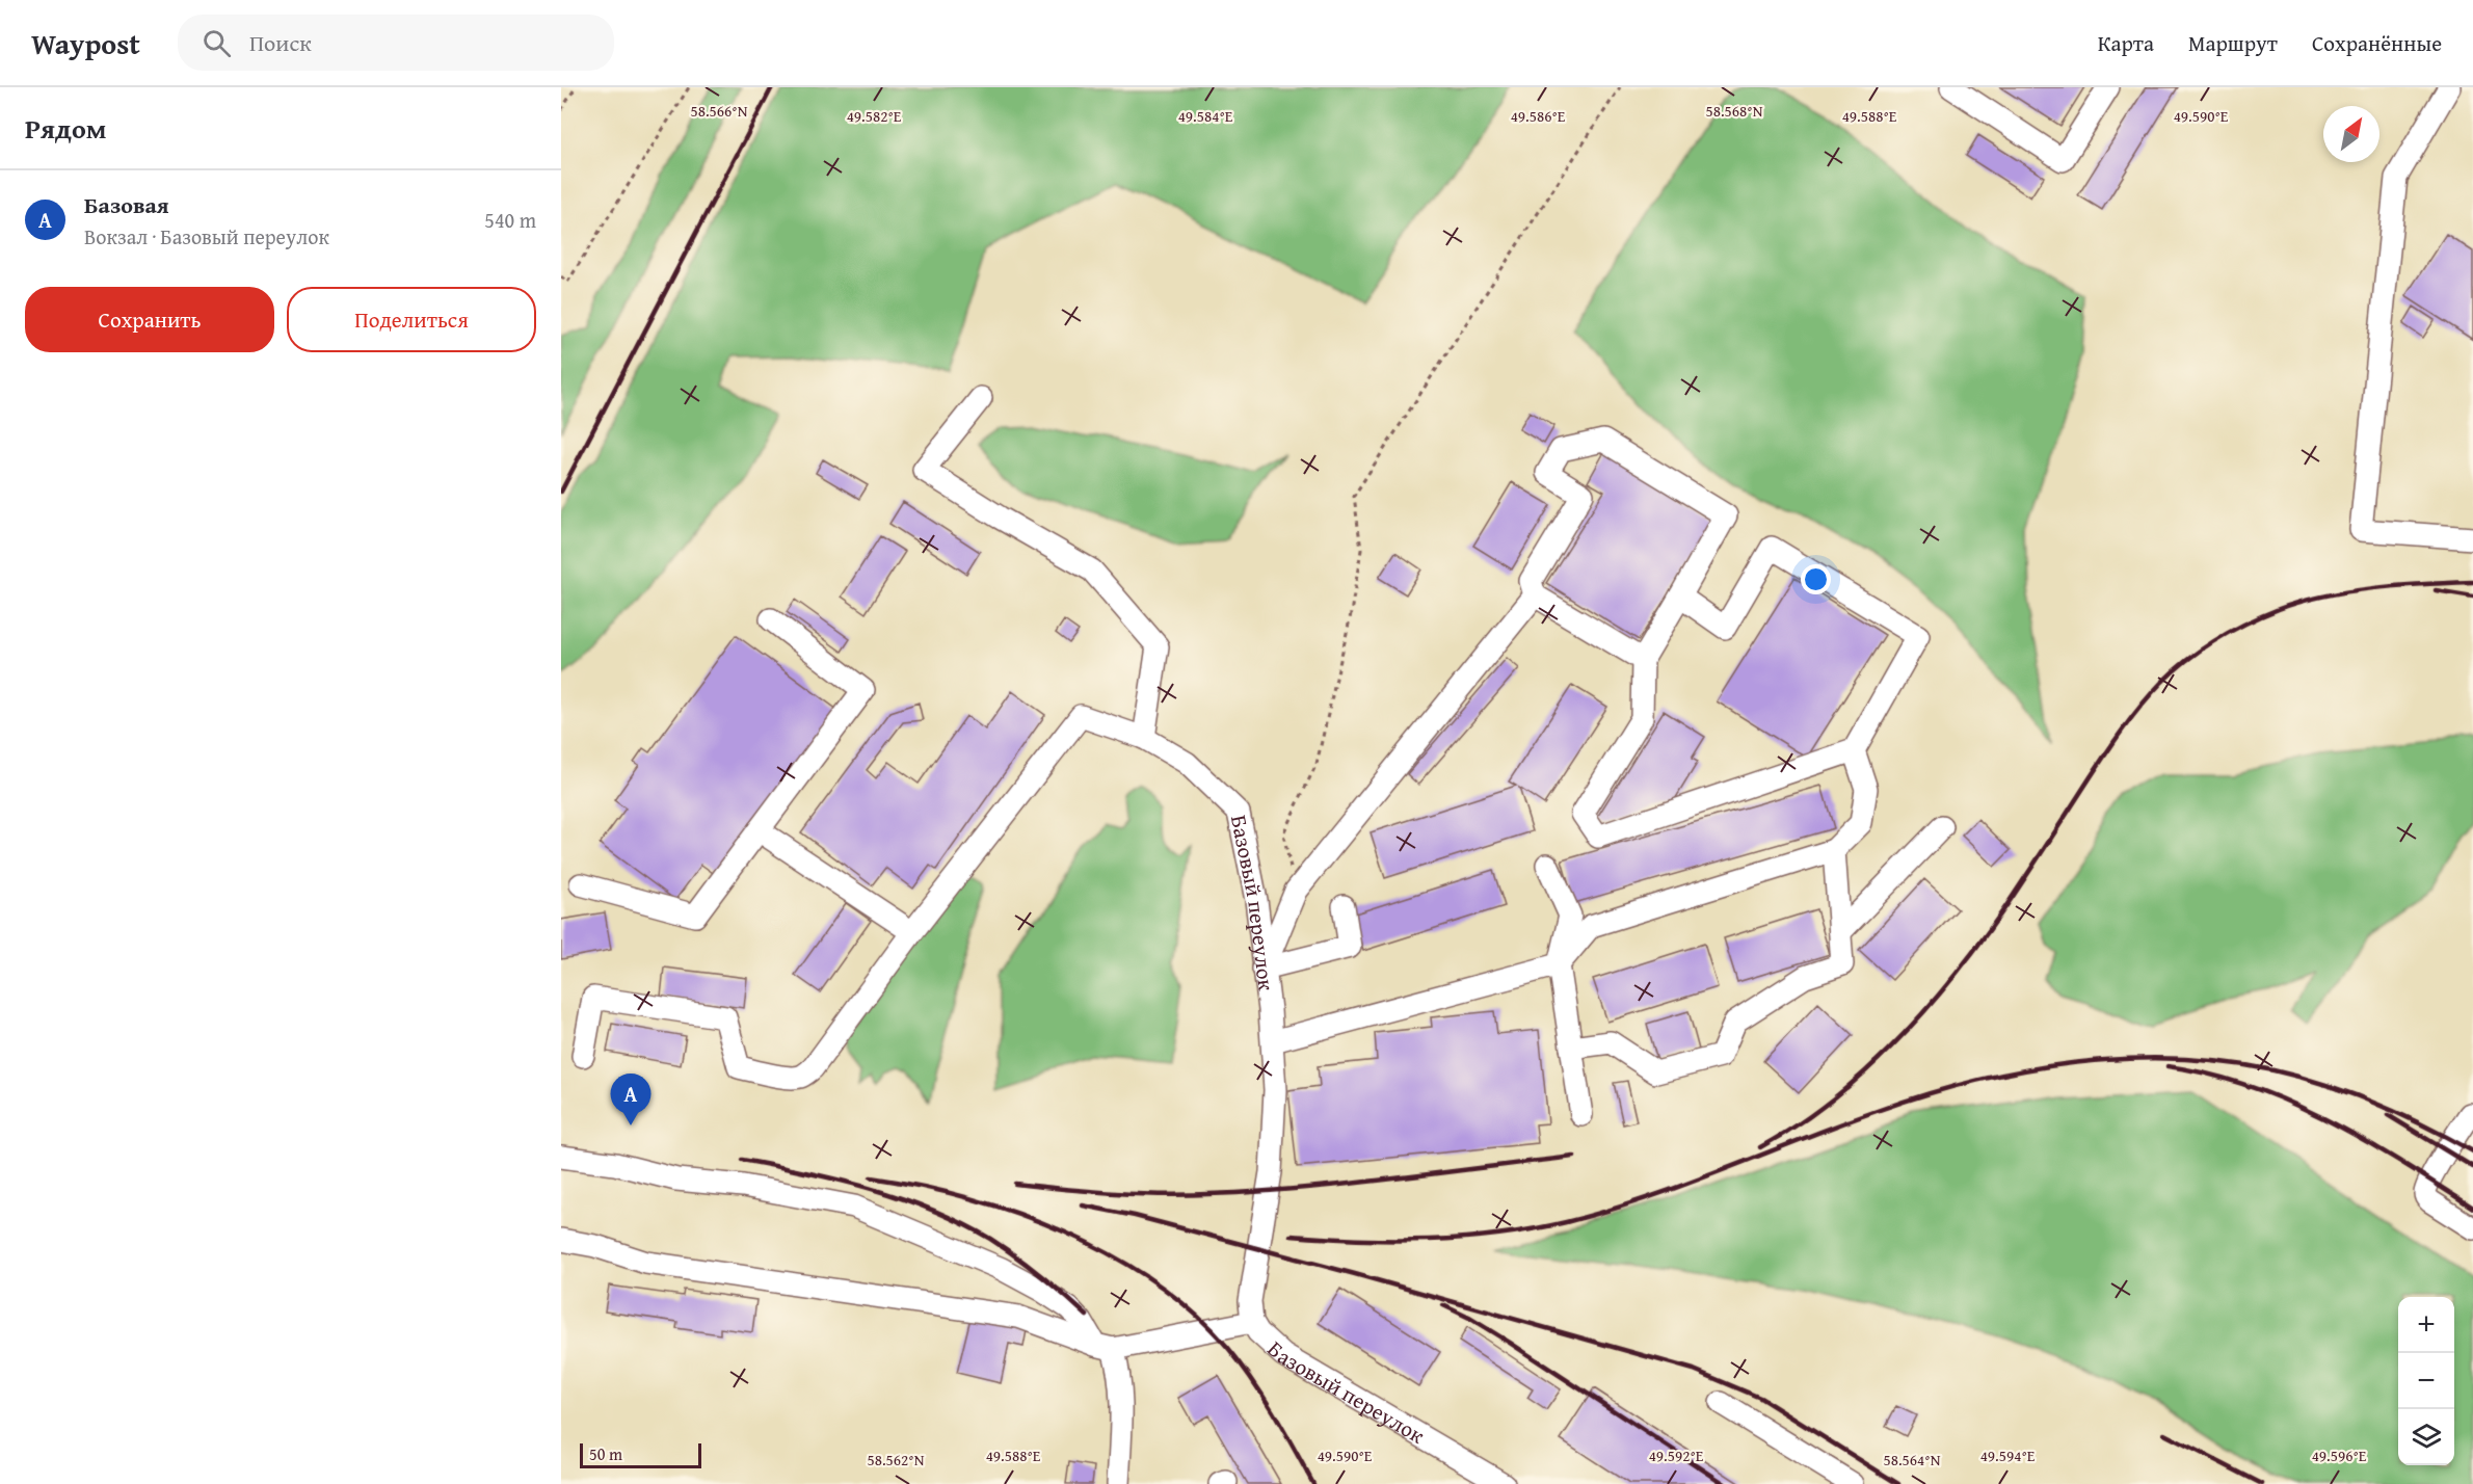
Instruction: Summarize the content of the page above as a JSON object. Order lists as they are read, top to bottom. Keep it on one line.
{"streets":{"street":["Базовый переулок"]},"scale_bar":"50 m","north":"top right","page":{"header":"Waypost","search":"Поиск","nav":["Карта","Маршрут","Сохранённые"],"heading":"Рядом","list":[{"mark":"A","name":"Базовая","note":"Вокзал · Базовый переулок","value":"540 m"}],"buttons":["Сохранить","Поделиться"],"pins":"A","map_buttons":["+","−"],"scale":"50 m"},"coordinates":["58.566°N","58.568°N","49.582°E","49.584°E","49.586°E","49.588°E","49.590°E","49.592°E","49.594°E","49.596°E","58.562°N","58.564°N"]}
